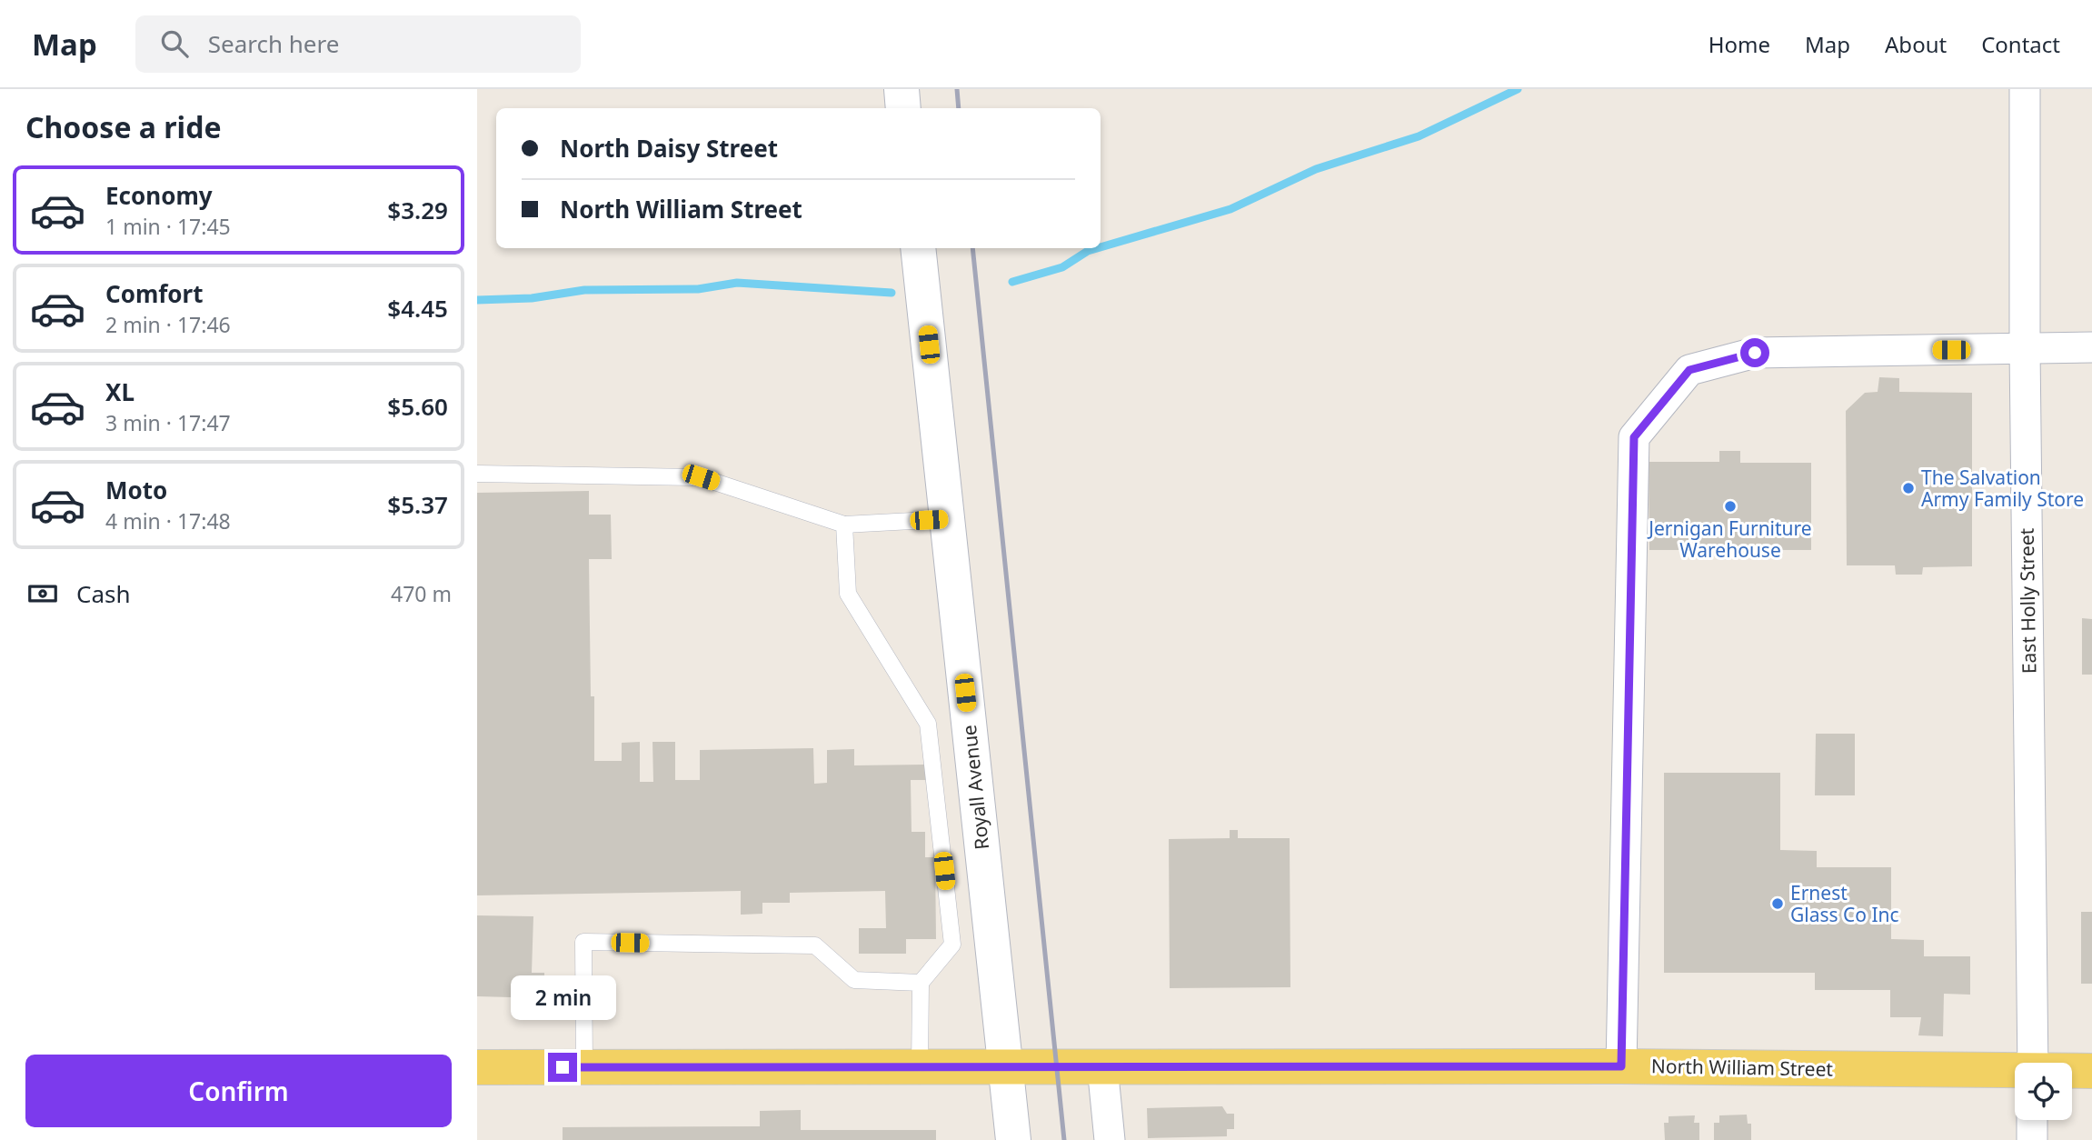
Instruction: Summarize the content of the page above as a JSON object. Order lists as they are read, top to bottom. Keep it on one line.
{"streets":{"main road":["North William Street"],"street":["East Holly Street","Royall Avenue"]},"crossings":[["Royall Avenue","North William Street"]],"places":["The Salvation Army Family Store","Jernigan Furniture Warehouse","Ernest Glass Co Inc"],"page":{"header":"Map","search":"Search here","nav":["Home","Map","About","Contact"],"heading":"Choose a ride","banner":["North Daisy Street","North William Street"],"list":[{"name":"Economy","note":"1 min · 17:45","value":"$3.29"},{"name":"Comfort","note":"2 min · 17:46","value":"$4.45"},{"name":"XL","note":"3 min · 17:47","value":"$5.60"},{"name":"Moto","note":"4 min · 17:48","value":"$5.37"}],"pay":["Cash","470 m"],"bubble":"2 min","buttons":"Confirm"}}
